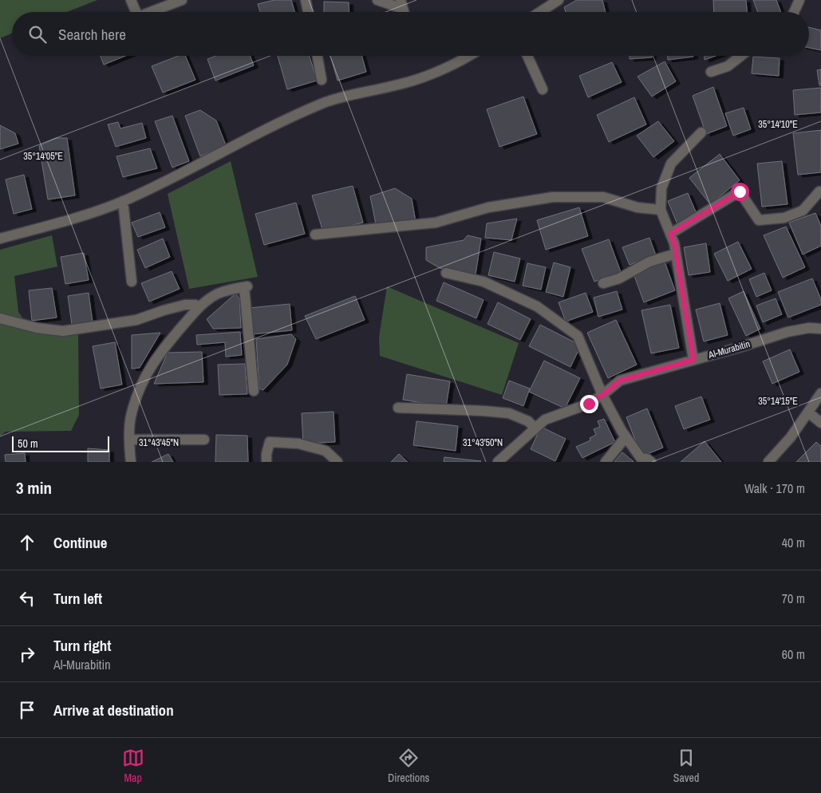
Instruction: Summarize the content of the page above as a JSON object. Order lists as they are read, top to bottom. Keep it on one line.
{"streets":{"street":["Al-Murabitin"]},"scale_bar":"50 m","page":{"search":"Search here","scale":"50 m","heading":["3 min","Walk · 170 m"],"list":[["Continue","40 m"],["Turn left","70 m"],["Turn right","Al-Murabitin","60 m"],"Arrive at destination"],"nav":["Map","Directions","Saved"]},"coordinates":["35°14'10\"E","35°14'05\"E","35°14'15\"E","31°43'45\"N","31°43'50\"N"]}
